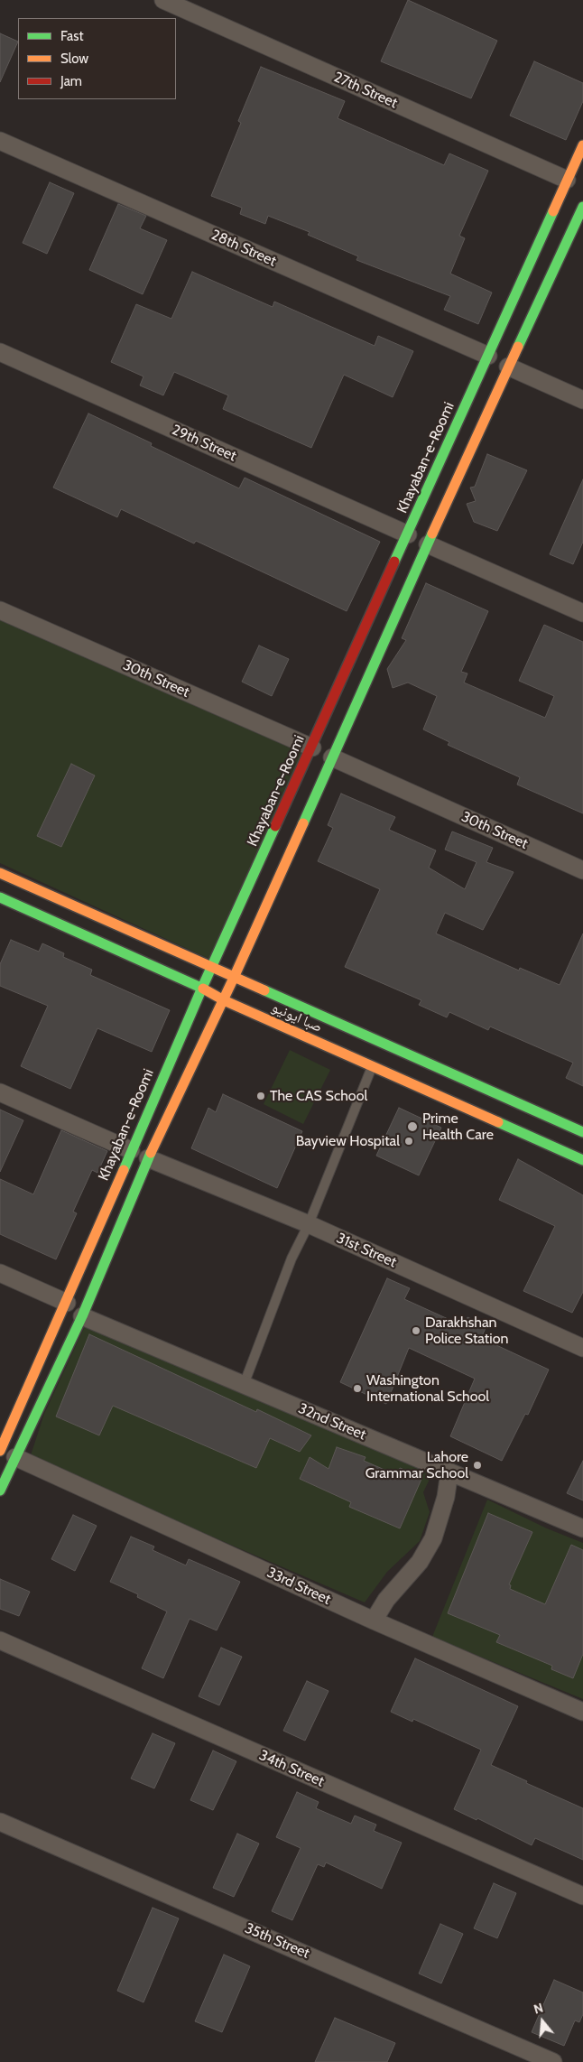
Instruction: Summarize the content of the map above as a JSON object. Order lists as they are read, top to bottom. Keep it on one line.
{"streets":{"street":["27th Street","28th Street","29th Street","Khayaban-e-Roomi","30th Street","صبا ایونیو","31st Street","32nd Street","33rd Street","34th Street","35th Street"]},"crossings":[["27th Street","Khayaban-e-Roomi"],["28th Street","Khayaban-e-Roomi"],["29th Street","Khayaban-e-Roomi"],["Khayaban-e-Roomi","30th Street"],["Khayaban-e-Roomi","صبا ایونیو"],["Khayaban-e-Roomi","31st Street"],["Khayaban-e-Roomi","32nd Street"],["Khayaban-e-Roomi","33rd Street"]],"places":["The CAS School","Prime Health Care","Bayview Hospital","Darakhshan Police Station","Washington International School","Lahore Grammar School"],"legend":["Fast","Slow","Jam"],"north":"top"}
